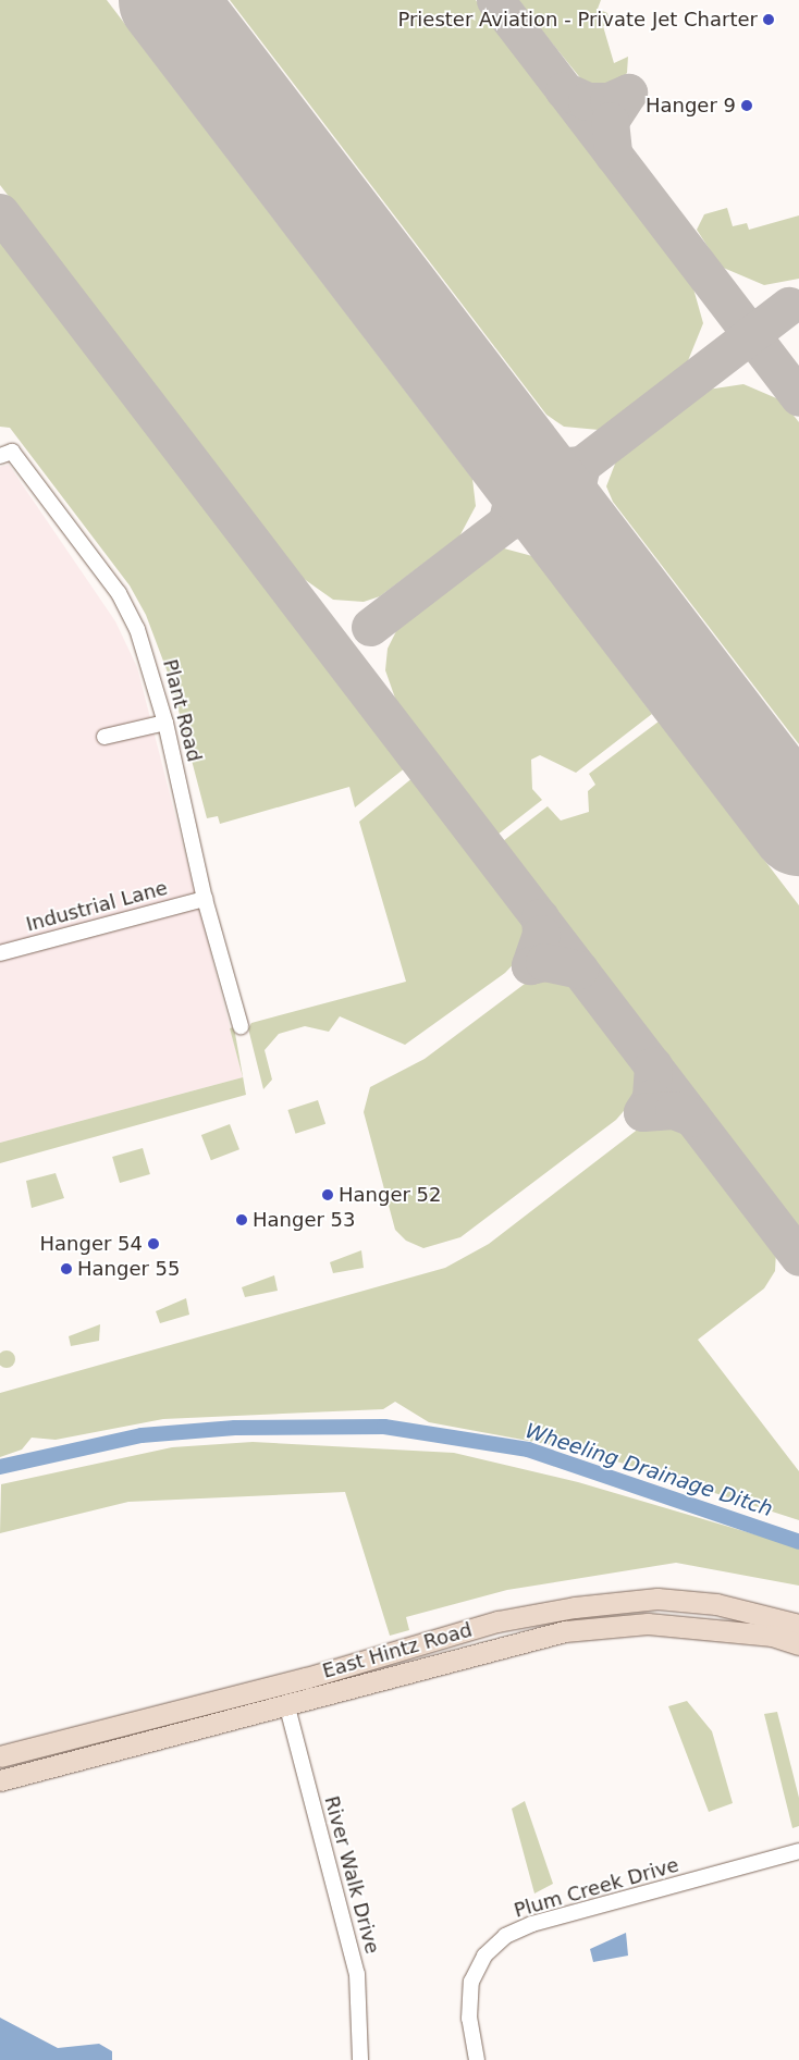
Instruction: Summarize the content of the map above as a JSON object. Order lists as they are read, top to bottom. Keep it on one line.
{"streets":{"main road":["East Hintz Road"],"street":["Plant Road","Industrial Lane","River Walk Drive","Plum Creek Drive"]},"crossings":[["Plant Road","Industrial Lane"],["East Hintz Road","River Walk Drive"]],"water":["Wheeling Drainage Ditch"],"places":["Priester Aviation - Private Jet Charter","Hanger 9","Hanger 52","Hanger 53","Hanger 54","Hanger 55"]}
